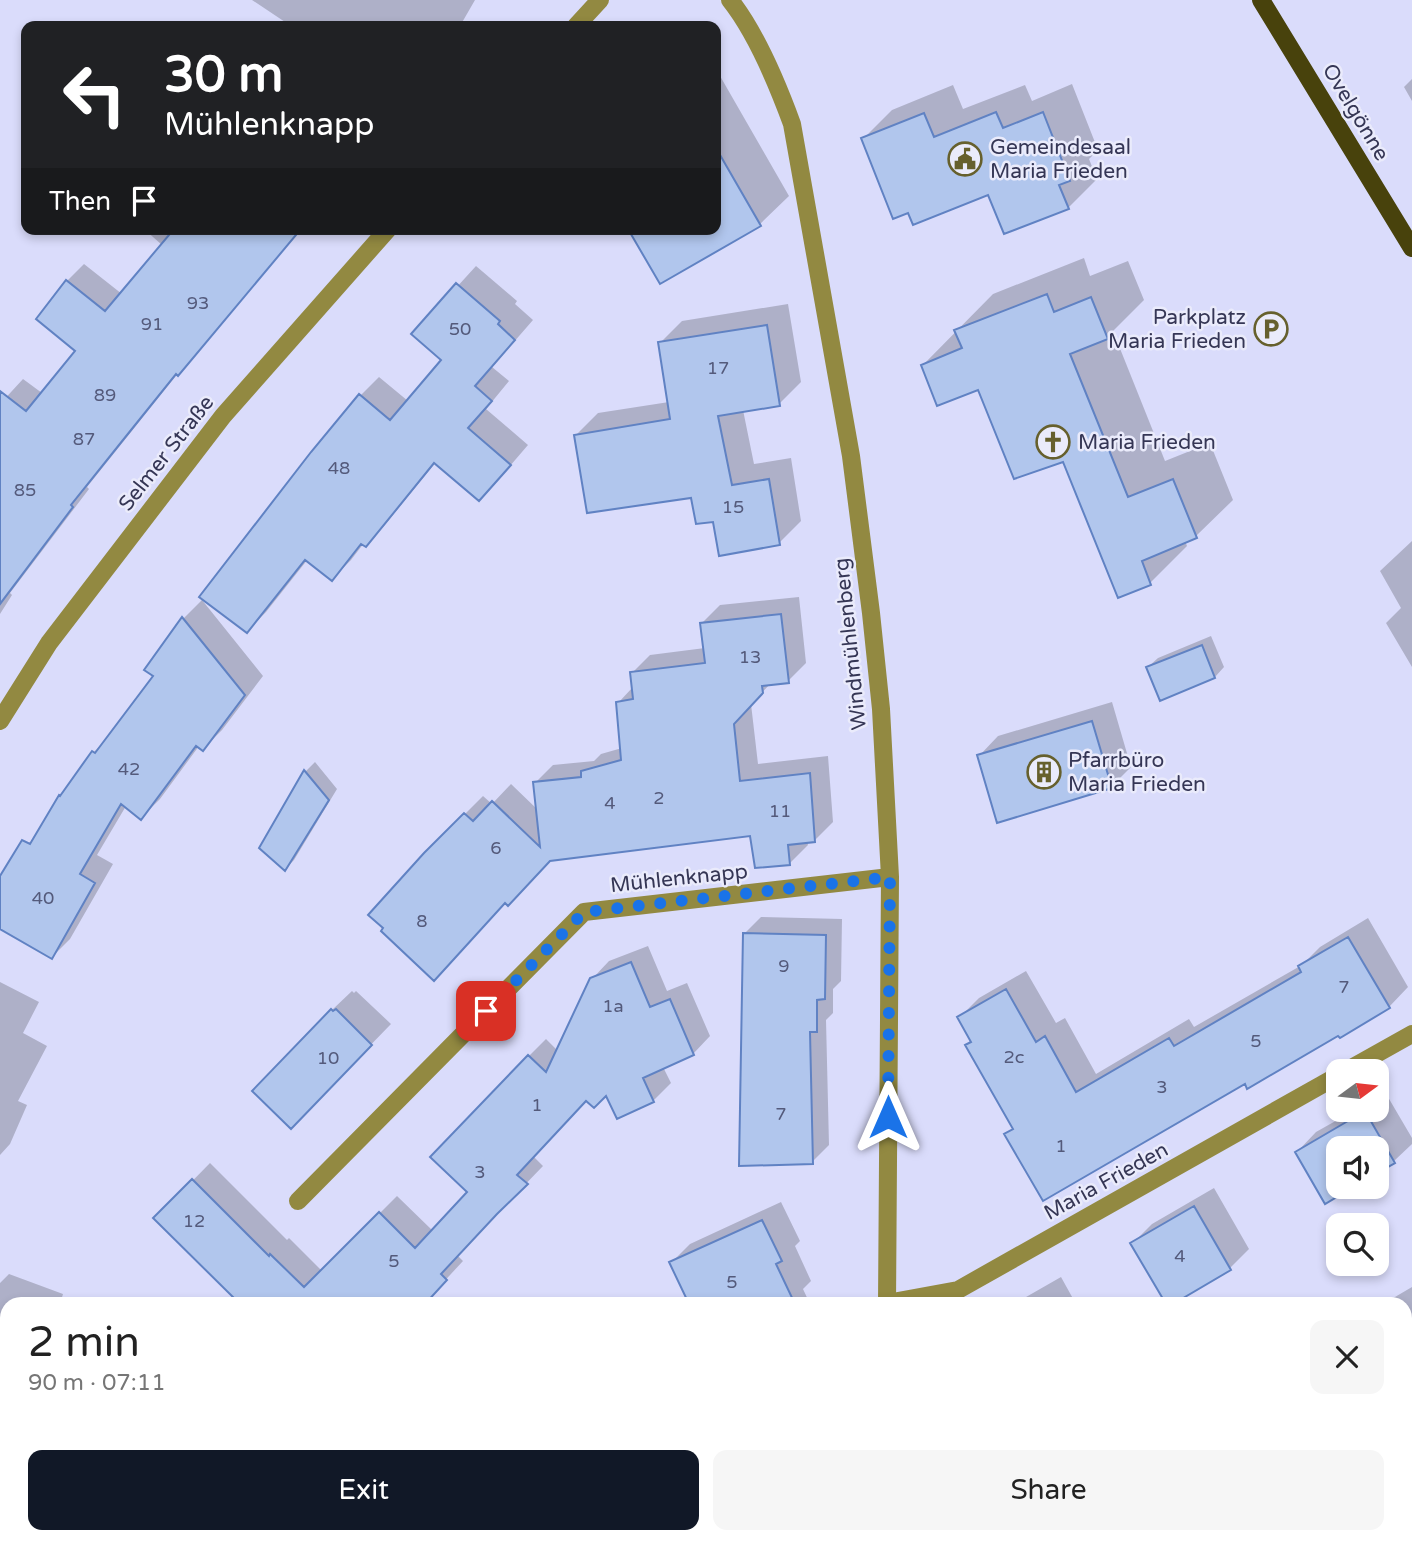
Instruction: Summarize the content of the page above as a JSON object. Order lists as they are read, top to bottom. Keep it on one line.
{"streets":{"main road":["Ovelgönne"],"street":["Selmer Straße","Windmühlenberg","Mühlenknapp","Maria Frieden"]},"crossings":[["Windmühlenberg","Mühlenknapp"]],"places":{"public building":["Gemeindesaal Maria Frieden"],"parking":["Parkplatz Maria Frieden"],"church":["Maria Frieden"],"building":["Pfarrbüro Maria Frieden"]},"house_numbers":["93","91","50","17","89","87","48","85","15","13","42","2","4","11","6","40","8","9","7","1a","5","2c","10","3","1","7","1","3","12","4","5","5"],"north":"right","page":{"turn":["30 m","Mühlenknapp"],"then":"Then","heading":["2 min","90 m · 07:11"],"buttons":["Exit","Share"]}}
